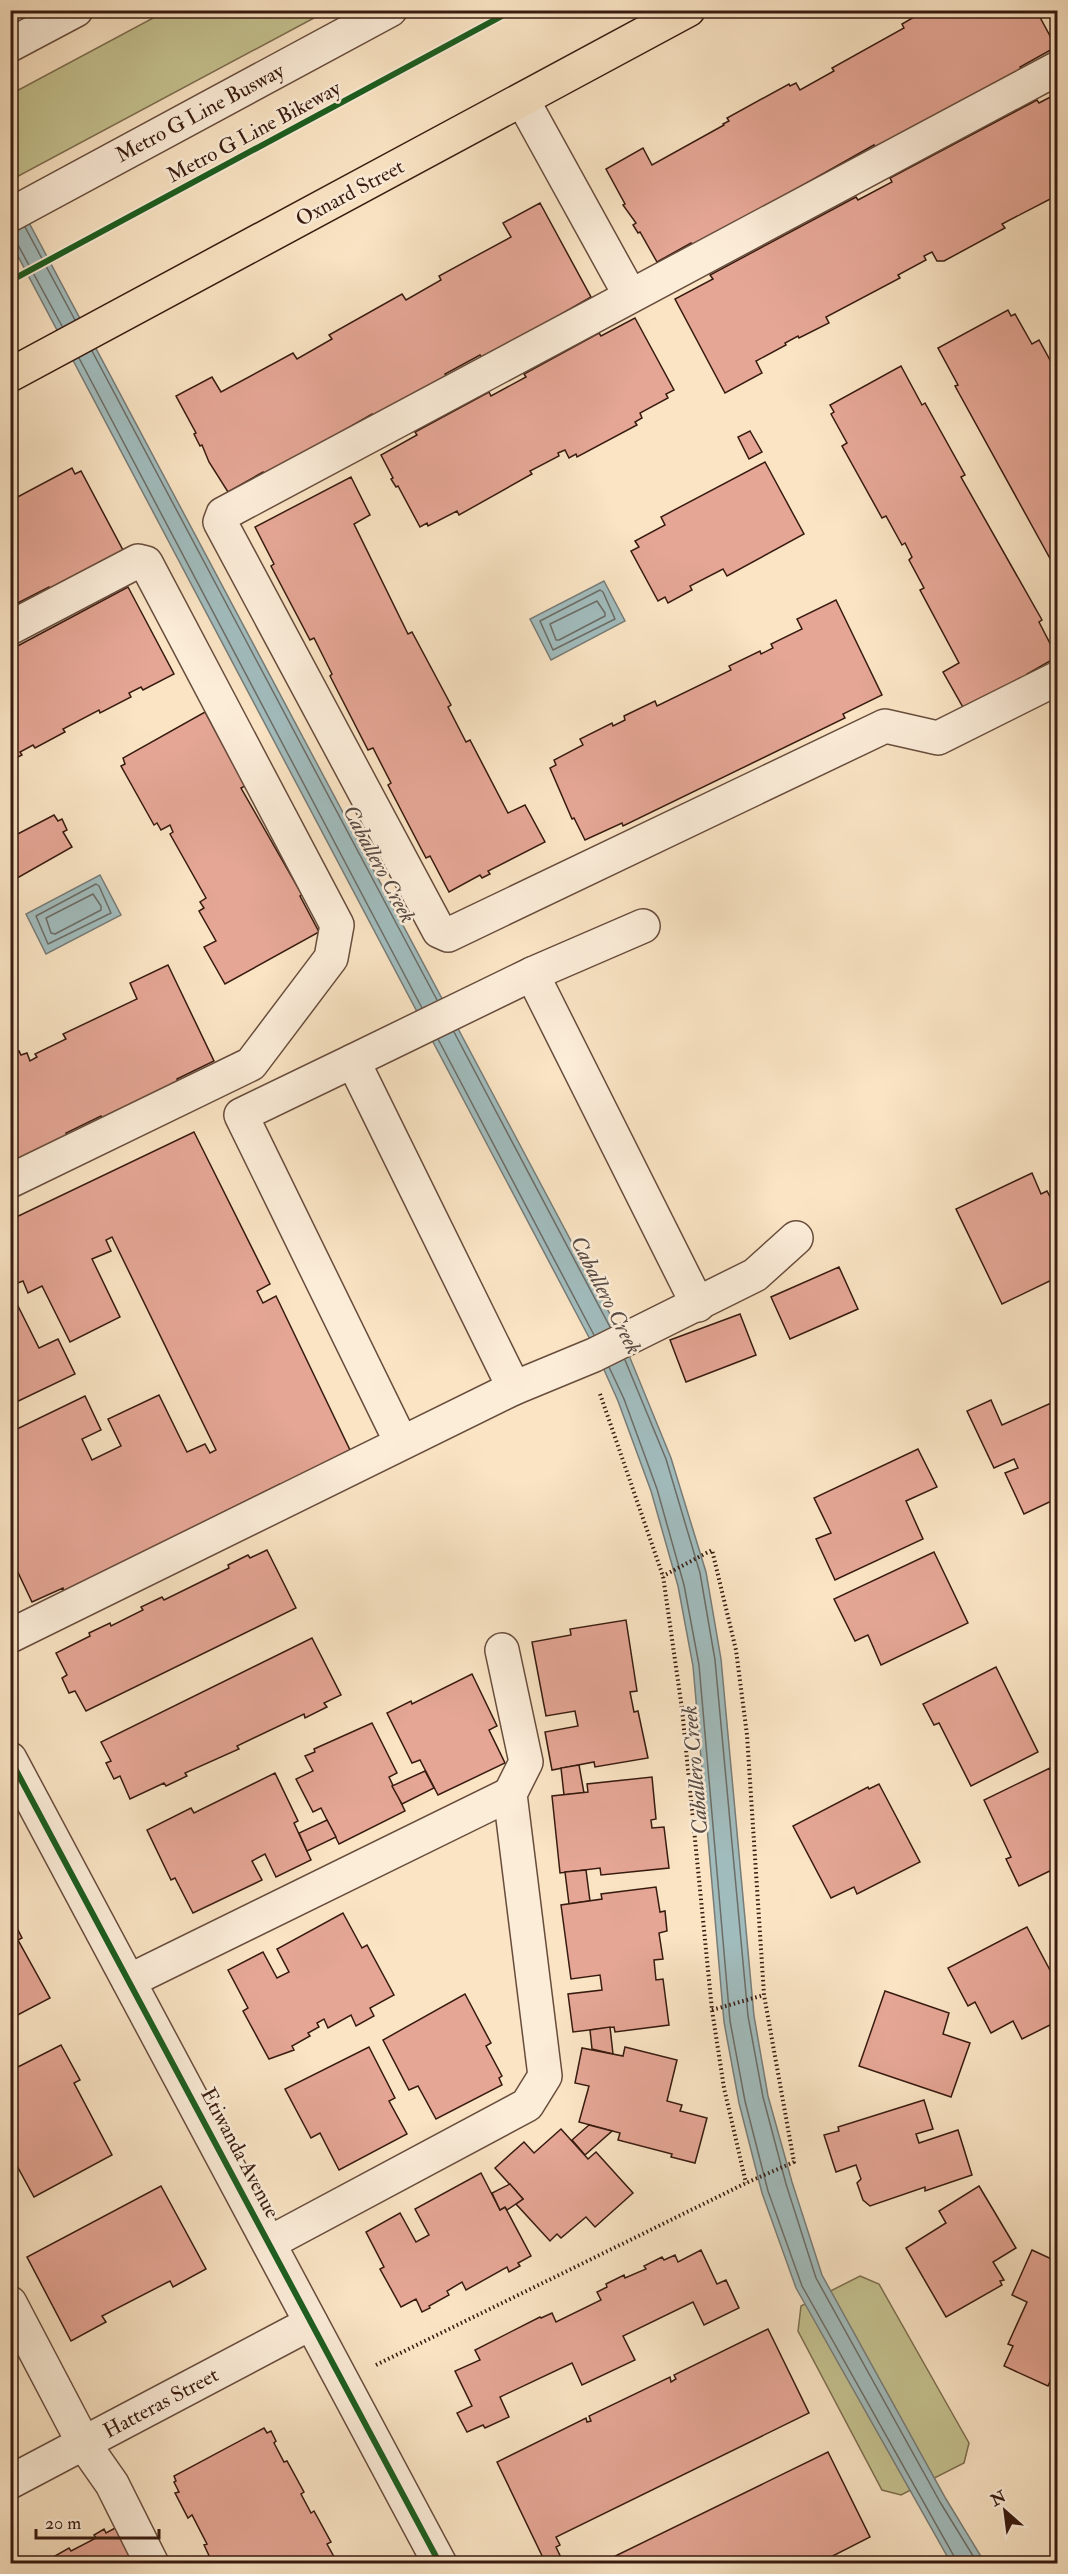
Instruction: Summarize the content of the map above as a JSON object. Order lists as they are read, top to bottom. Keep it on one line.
{"streets":{"main road":["Oxnard Street"],"street":["Metro G Line Busway","Etiwanda Avenue","Hatteras Street"],"cycle path":["Metro G Line Bikeway"]},"crossings":[["Etiwanda Avenue","Hatteras Street"]],"water":["Caballero Creek"],"scale_bar":"20 m","north":"top left"}
